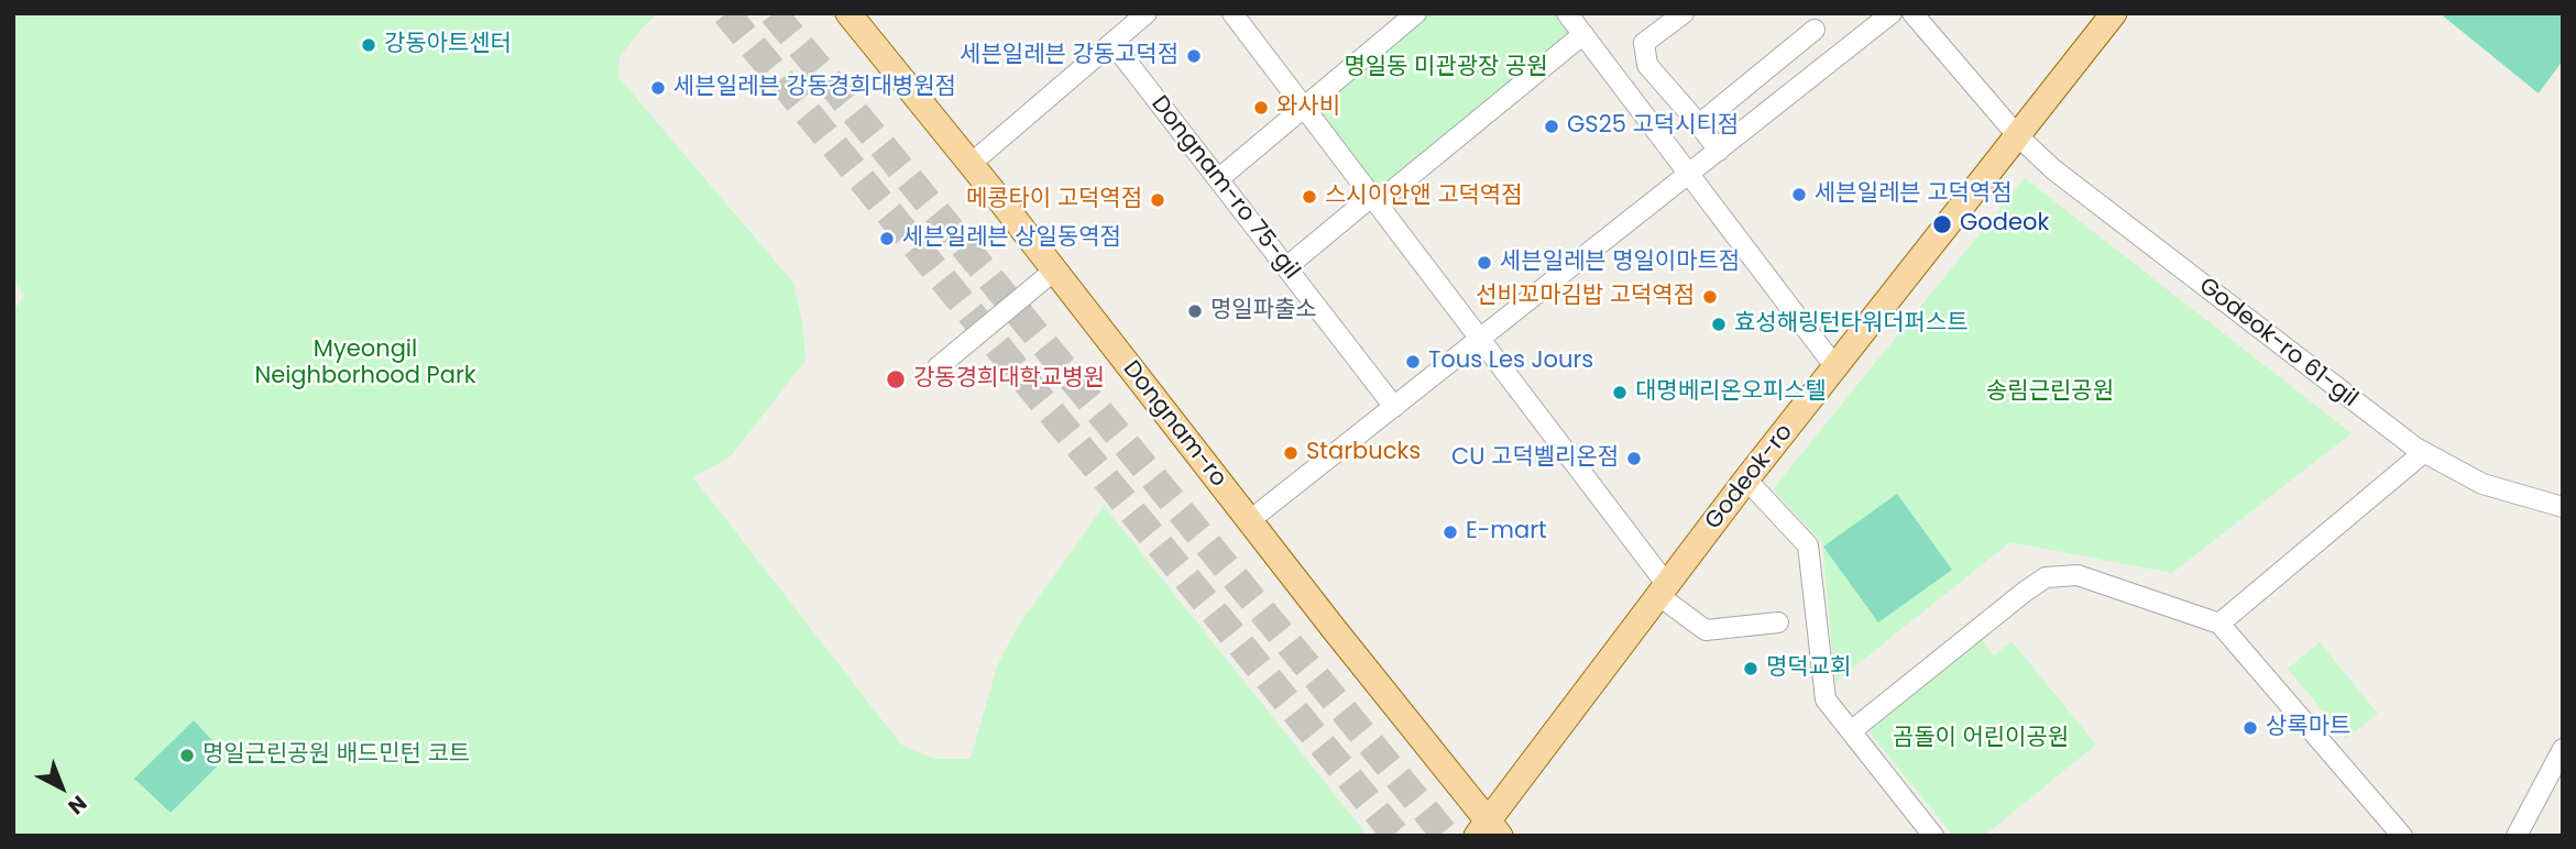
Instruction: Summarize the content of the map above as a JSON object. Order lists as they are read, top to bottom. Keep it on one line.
{"streets":{"main road":["Dongnam-ro","Godeok-ro"],"street":["Dongnam-ro 75-gil","Godeok-ro 61-gil"]},"crossings":[["Godeok-ro 61-gil","Godeok-ro"],["Dongnam-ro","Godeok-ro"]],"parks":["명일동 미관광장 공원","Myeongil Neighborhood Park","송림근린공원","곰돌이 어린이공원"],"places":["강동아트센터","세븐일레븐 강동고덕점","세븐일레븐 강동경희대병원점","와사비","GS25 고덕시티점","세븐일레븐 고덕역점","스시이안앤 고덕역점","메콩타이 고덕역점","Godeok","세븐일레븐 상일동역점","세븐일레븐 명일이마트점","선비꼬마김밥 고덕역점","명일파출소","효성해링턴타워더퍼스트","Tous Les Jours","강동경희대학교병원","대명베리온오피스텔","Starbucks","CU 고덕벨리온점","E-mart","명덕교회","상록마트","명일근린공원 배드민턴 코트"],"north":"bottom right"}
